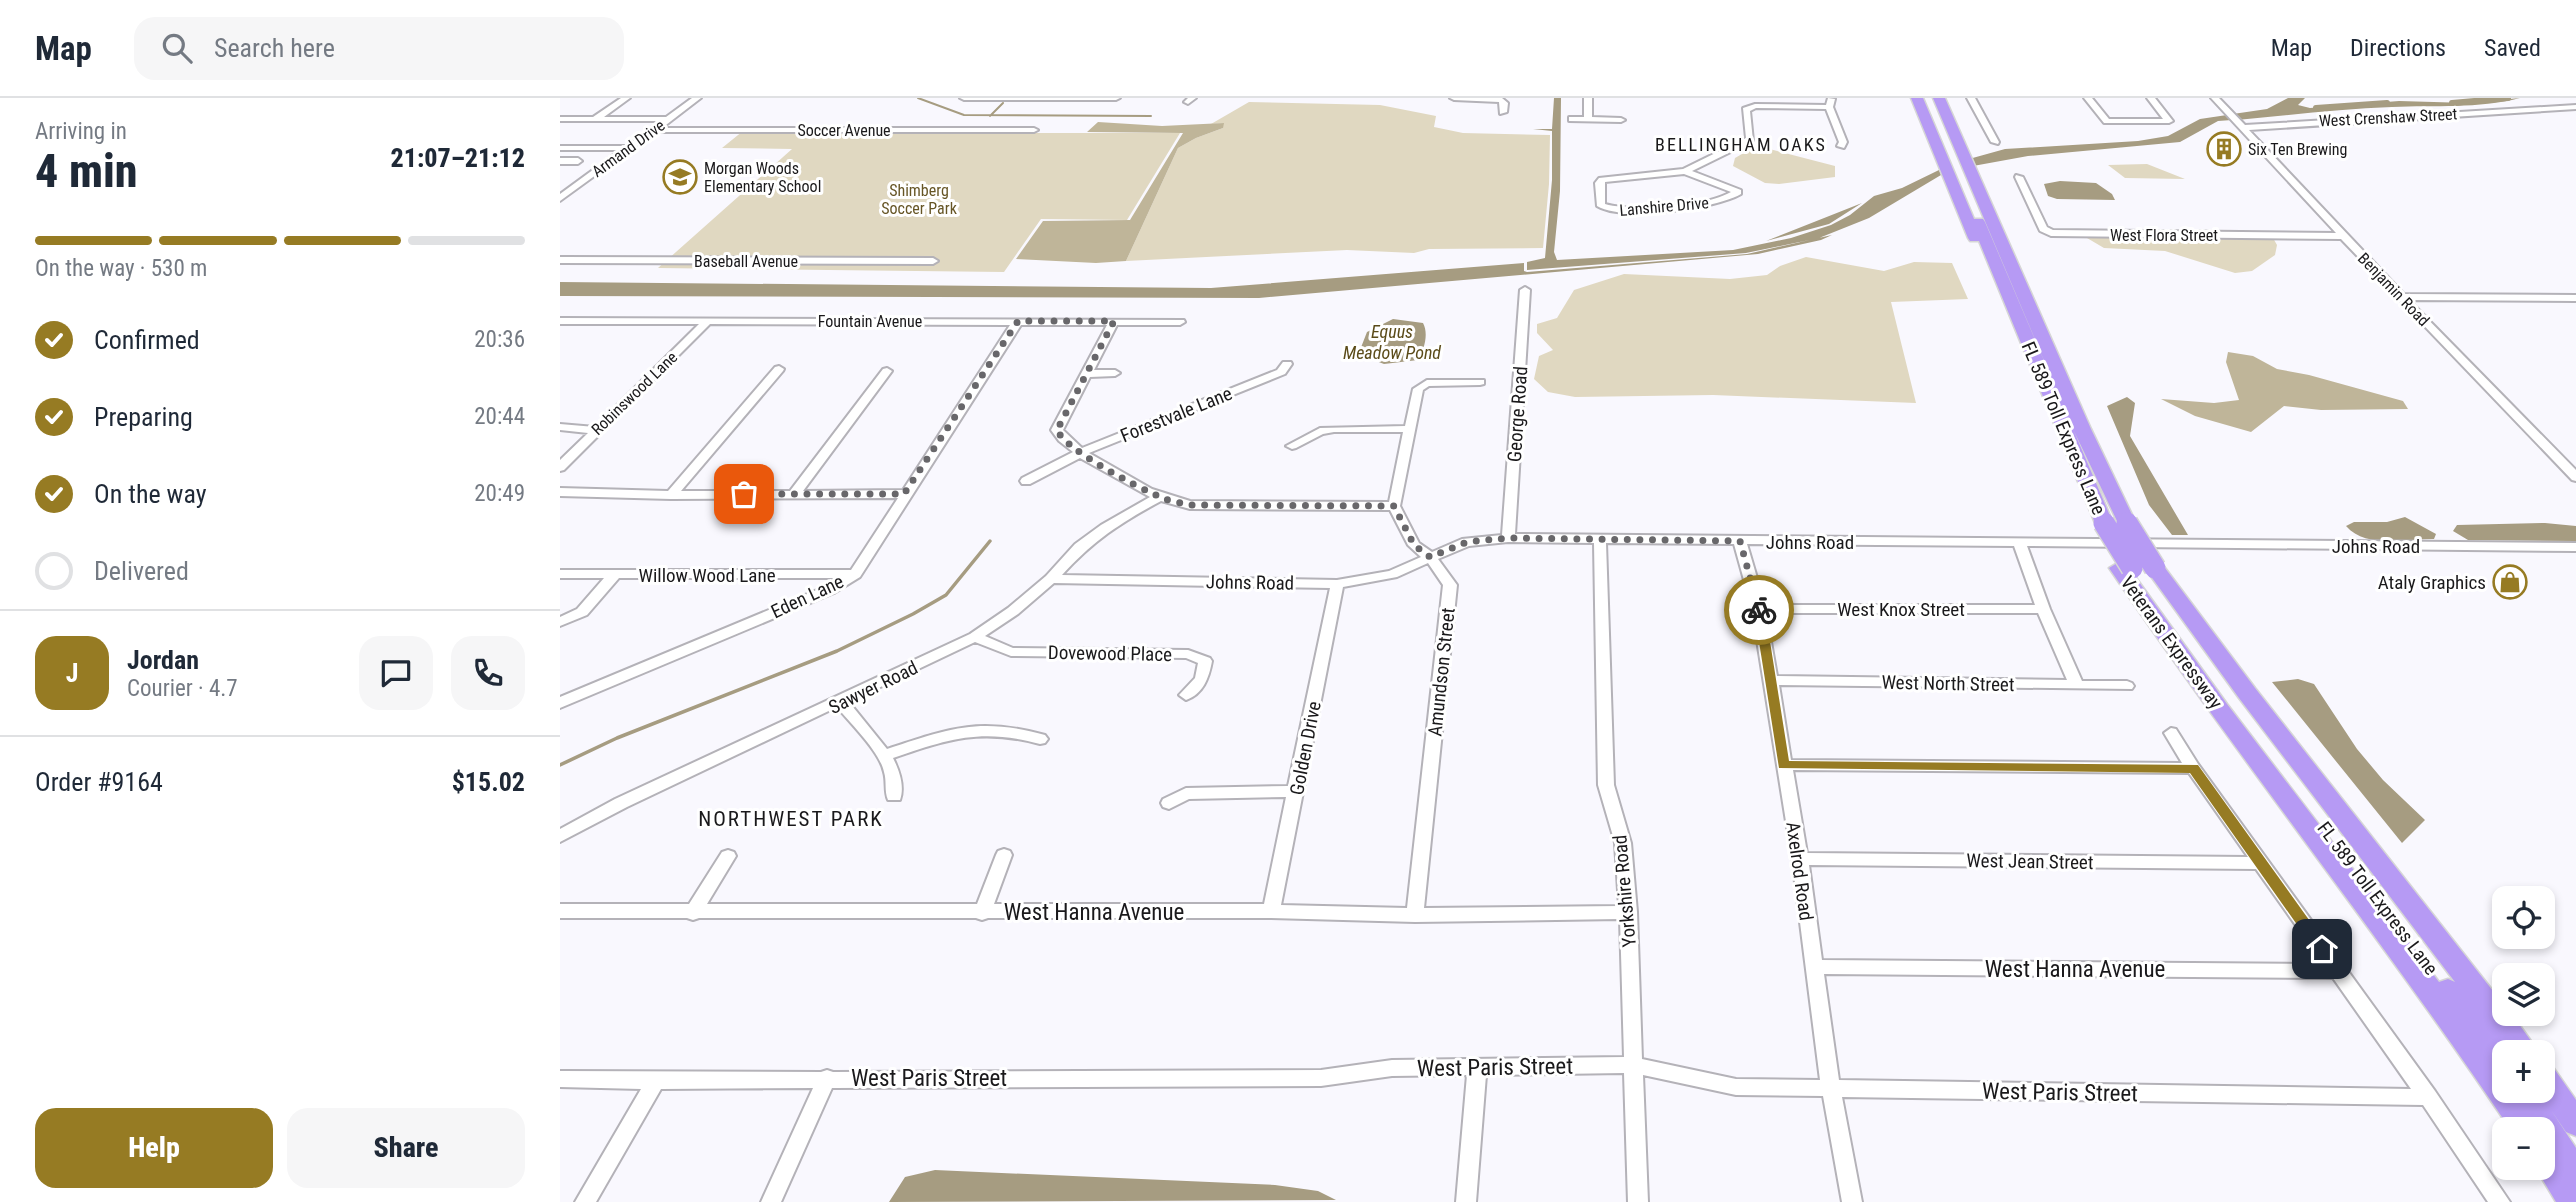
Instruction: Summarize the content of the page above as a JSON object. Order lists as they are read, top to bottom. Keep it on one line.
{"streets":{"highway":["FL 589 Toll Express Lane","Veterans Expressway"],"street":["West Crenshaw Street","Soccer Avenue","Armand Drive","Lanshire Drive","West Flora Street","Baseball Avenue","Benjamin Road","Fountain Avenue","Robinswood Lane","Forestvale Lane","George Road","Johns Road","Willow Wood Lane","Eden Lane","West Knox Street","Dovewood Place","Amundson Street","West North Street","Sawyer Road","Golden Drive","West Jean Street","Axelrod Road","Yorkshire Road","West Hanna Avenue","West Paris Street"]},"crossings":[["West Crenshaw Street","Benjamin Road"],["Soccer Avenue","Armand Drive"],["West Flora Street","Benjamin Road"],["Fountain Avenue","Robinswood Lane"],["Fountain Avenue","Eden Lane"],["George Road","Johns Road"],["FL 589 Toll Express Lane","Veterans Expressway"],["Johns Road","Amundson Street"],["Johns Road","Sawyer Road"],["Johns Road","Golden Drive"],["Johns Road","Axelrod Road"],["Johns Road","Yorkshire Road"],["Willow Wood Lane","Eden Lane"],["West Knox Street","Axelrod Road"],["Dovewood Place","Sawyer Road"],["Amundson Street","West Hanna Avenue"],["West North Street","Axelrod Road"],["Golden Drive","West Hanna Avenue"],["West Jean Street","Axelrod Road"],["Axelrod Road","West Hanna Avenue"],["Axelrod Road","West Paris Street"],["Yorkshire Road","West Hanna Avenue"],["Yorkshire Road","West Paris Street"]],"districts":["BELLINGHAM OAKS","NORTHWEST PARK"],"water":["Equus Meadow Pond"],"parks":["Shimberg Soccer Park"],"places":{"building":["Six Ten Brewing"],"school or university":["Morgan Woods Elementary School"],"shop":["Ataly Graphics"]},"page":{"header":"Map","search":"Search here","nav":["Map","Directions","Saved"],"heading":["4 min","Arriving in","21:07–21:12"],"panel":["Jordan","Courier · 4.7","Order #9164","$15.02"],"bar":"On the way · 530 m","list":[["Confirmed","20:36"],["Preparing","20:44"],["On the way","20:49"],"Delivered"],"round":"J","map_buttons":["+","−"],"buttons":["Help","Share"]}}
